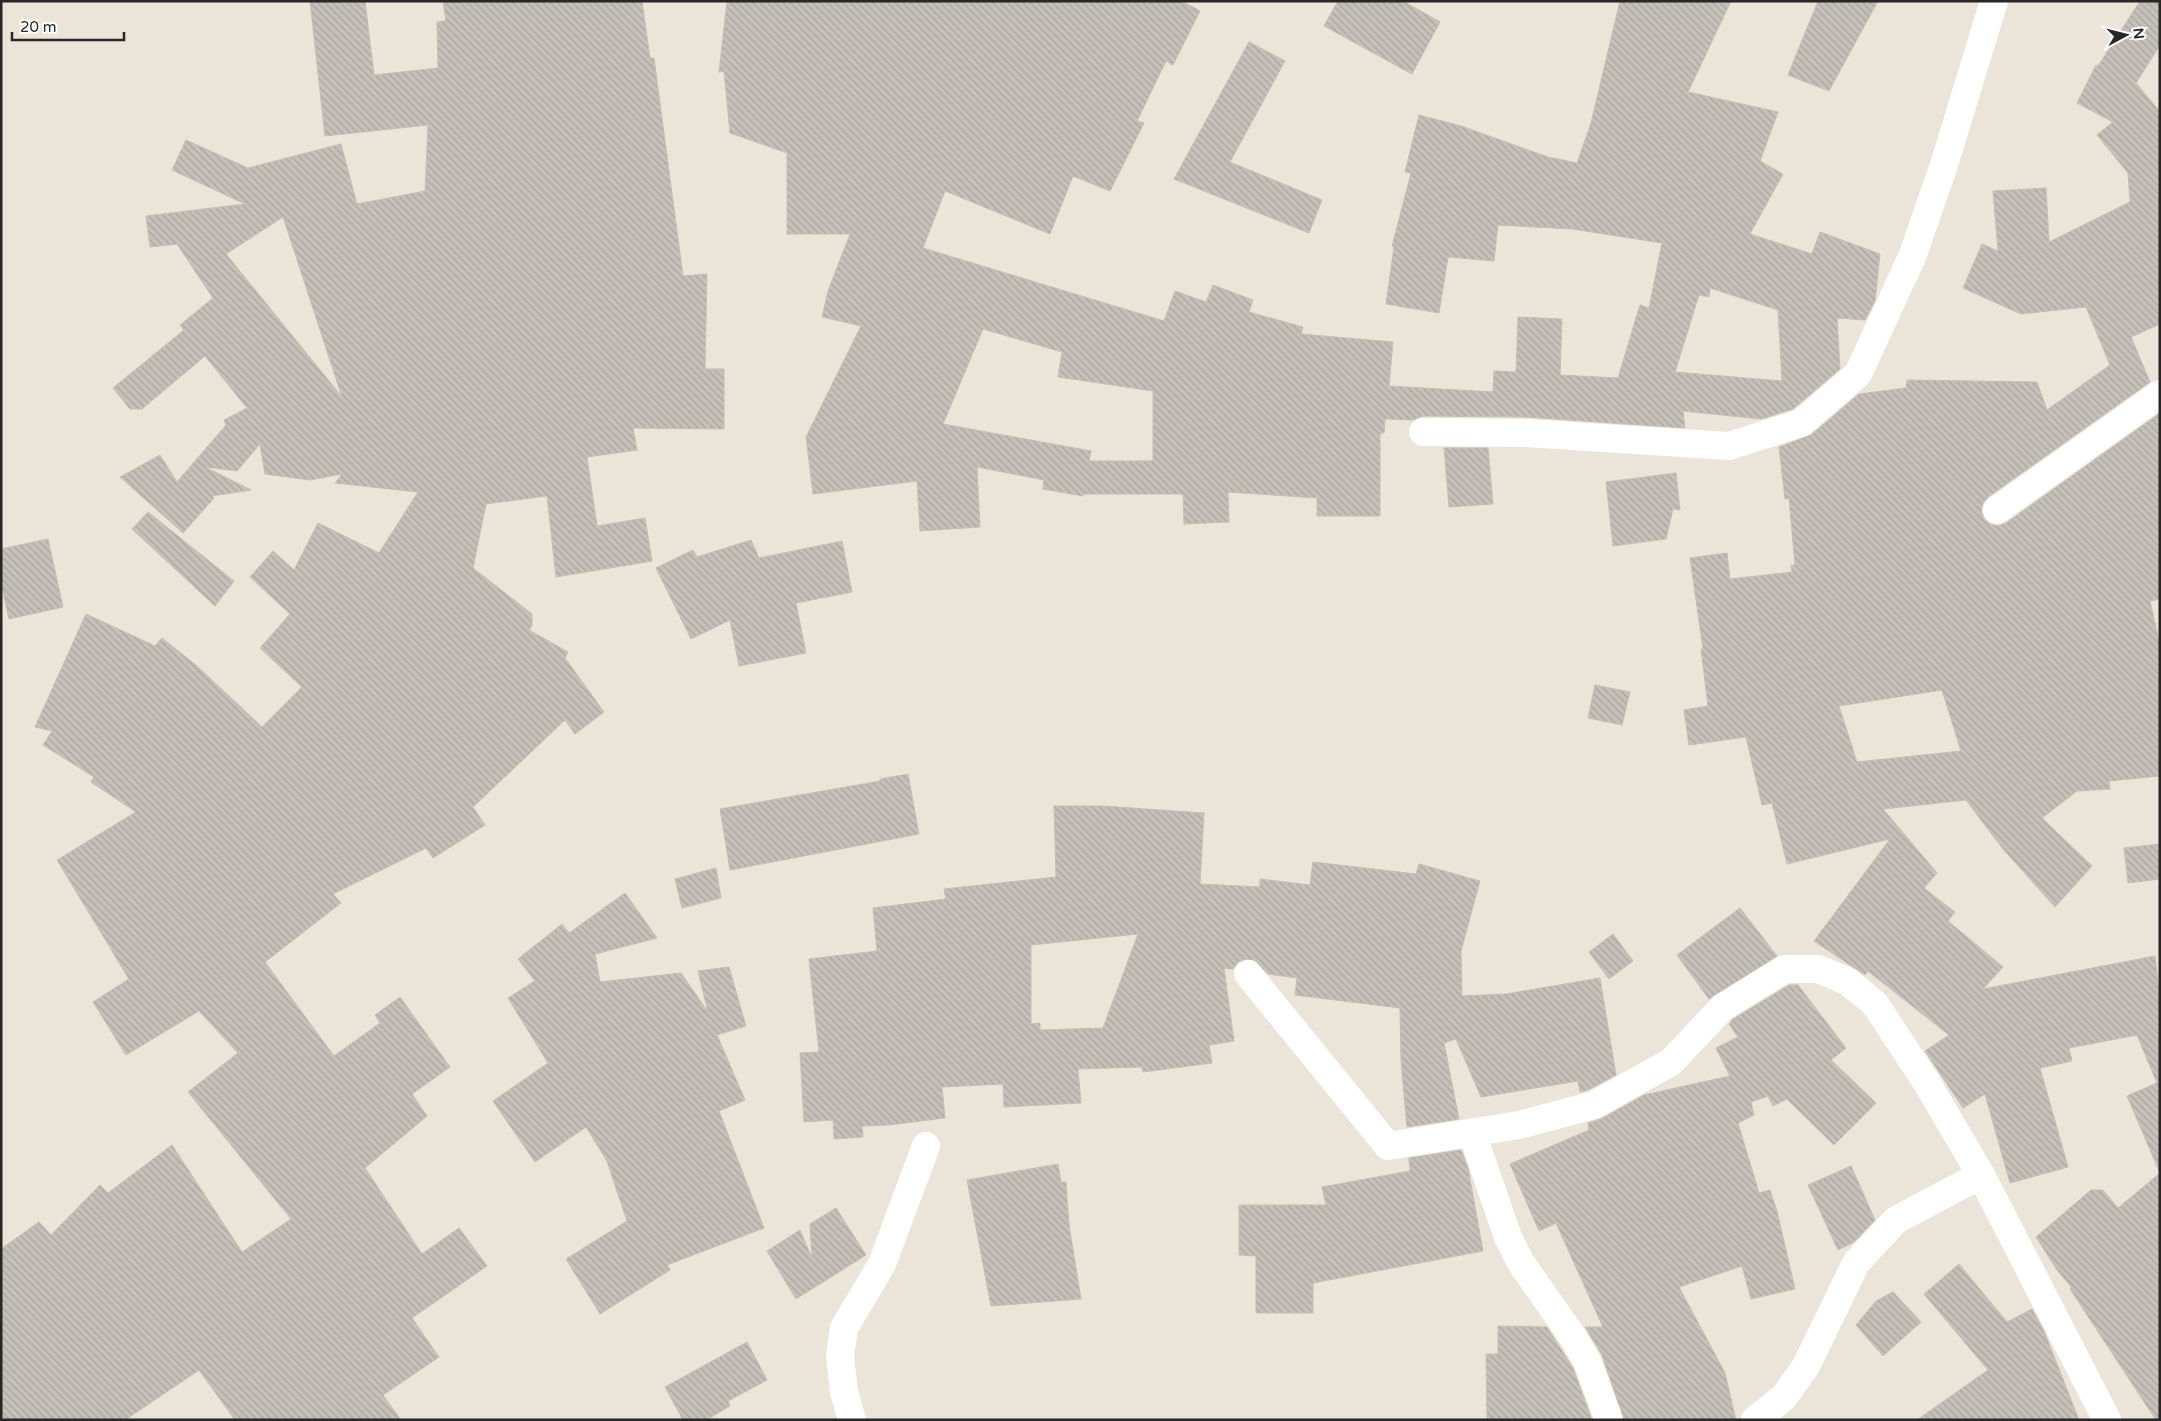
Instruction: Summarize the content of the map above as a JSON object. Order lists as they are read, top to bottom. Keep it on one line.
{"scale_bar":"20 m","north":"right"}
